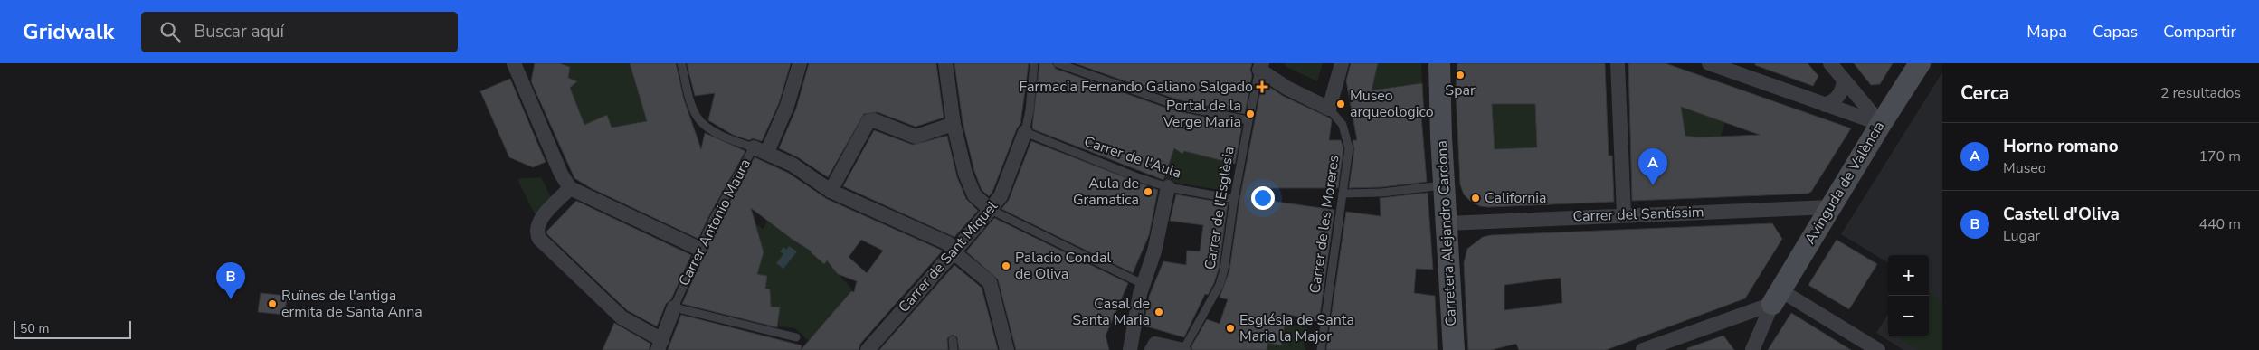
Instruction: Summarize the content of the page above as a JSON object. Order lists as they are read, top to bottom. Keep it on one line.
{"streets":{"main road":["Avinguda de València","Carretera Alejandro Cardona"],"street":["Carrer del Santíssim","Carrer Antonio Maura","Carrer de Sant Miquel"],"lane":["Carrer de l'Aula","Carrer de l'Esglèsia","Carrer de les Moreres"]},"crossings":[["Carrer de l'Aula","Carrer de l'Esglèsia"],["Carrer de l'Aula","Carrer de Sant Miquel"],["Avinguda de València","Carrer del Santíssim"],["Carrer del Santíssim","Carretera Alejandro Cardona"]],"places":{"other":["Spar","Museo arqueologico","Portal de la Verge Maria","Aula de Gramatica","California","Palacio Condal de Oliva","Ruïnes de l'antiga ermita de Santa Anna","Casal de Santa Maria","Església de Santa Maria la Major"],"health":["Farmacia Fernando Galiano Salgado"]},"scale_bar":"50 m","page":{"header":"Gridwalk","search":"Buscar aquí","nav":["Mapa","Capas","Compartir"],"heading":["Cerca","2 resultados"],"list":[{"mark":"A","name":"Horno romano","note":"Museo","value":"170 m"},{"mark":"B","name":"Castell d'Oliva","note":"Lugar","value":"440 m"}],"pins":["A","B"],"map_buttons":["+","−"],"scale":"50 m"}}
